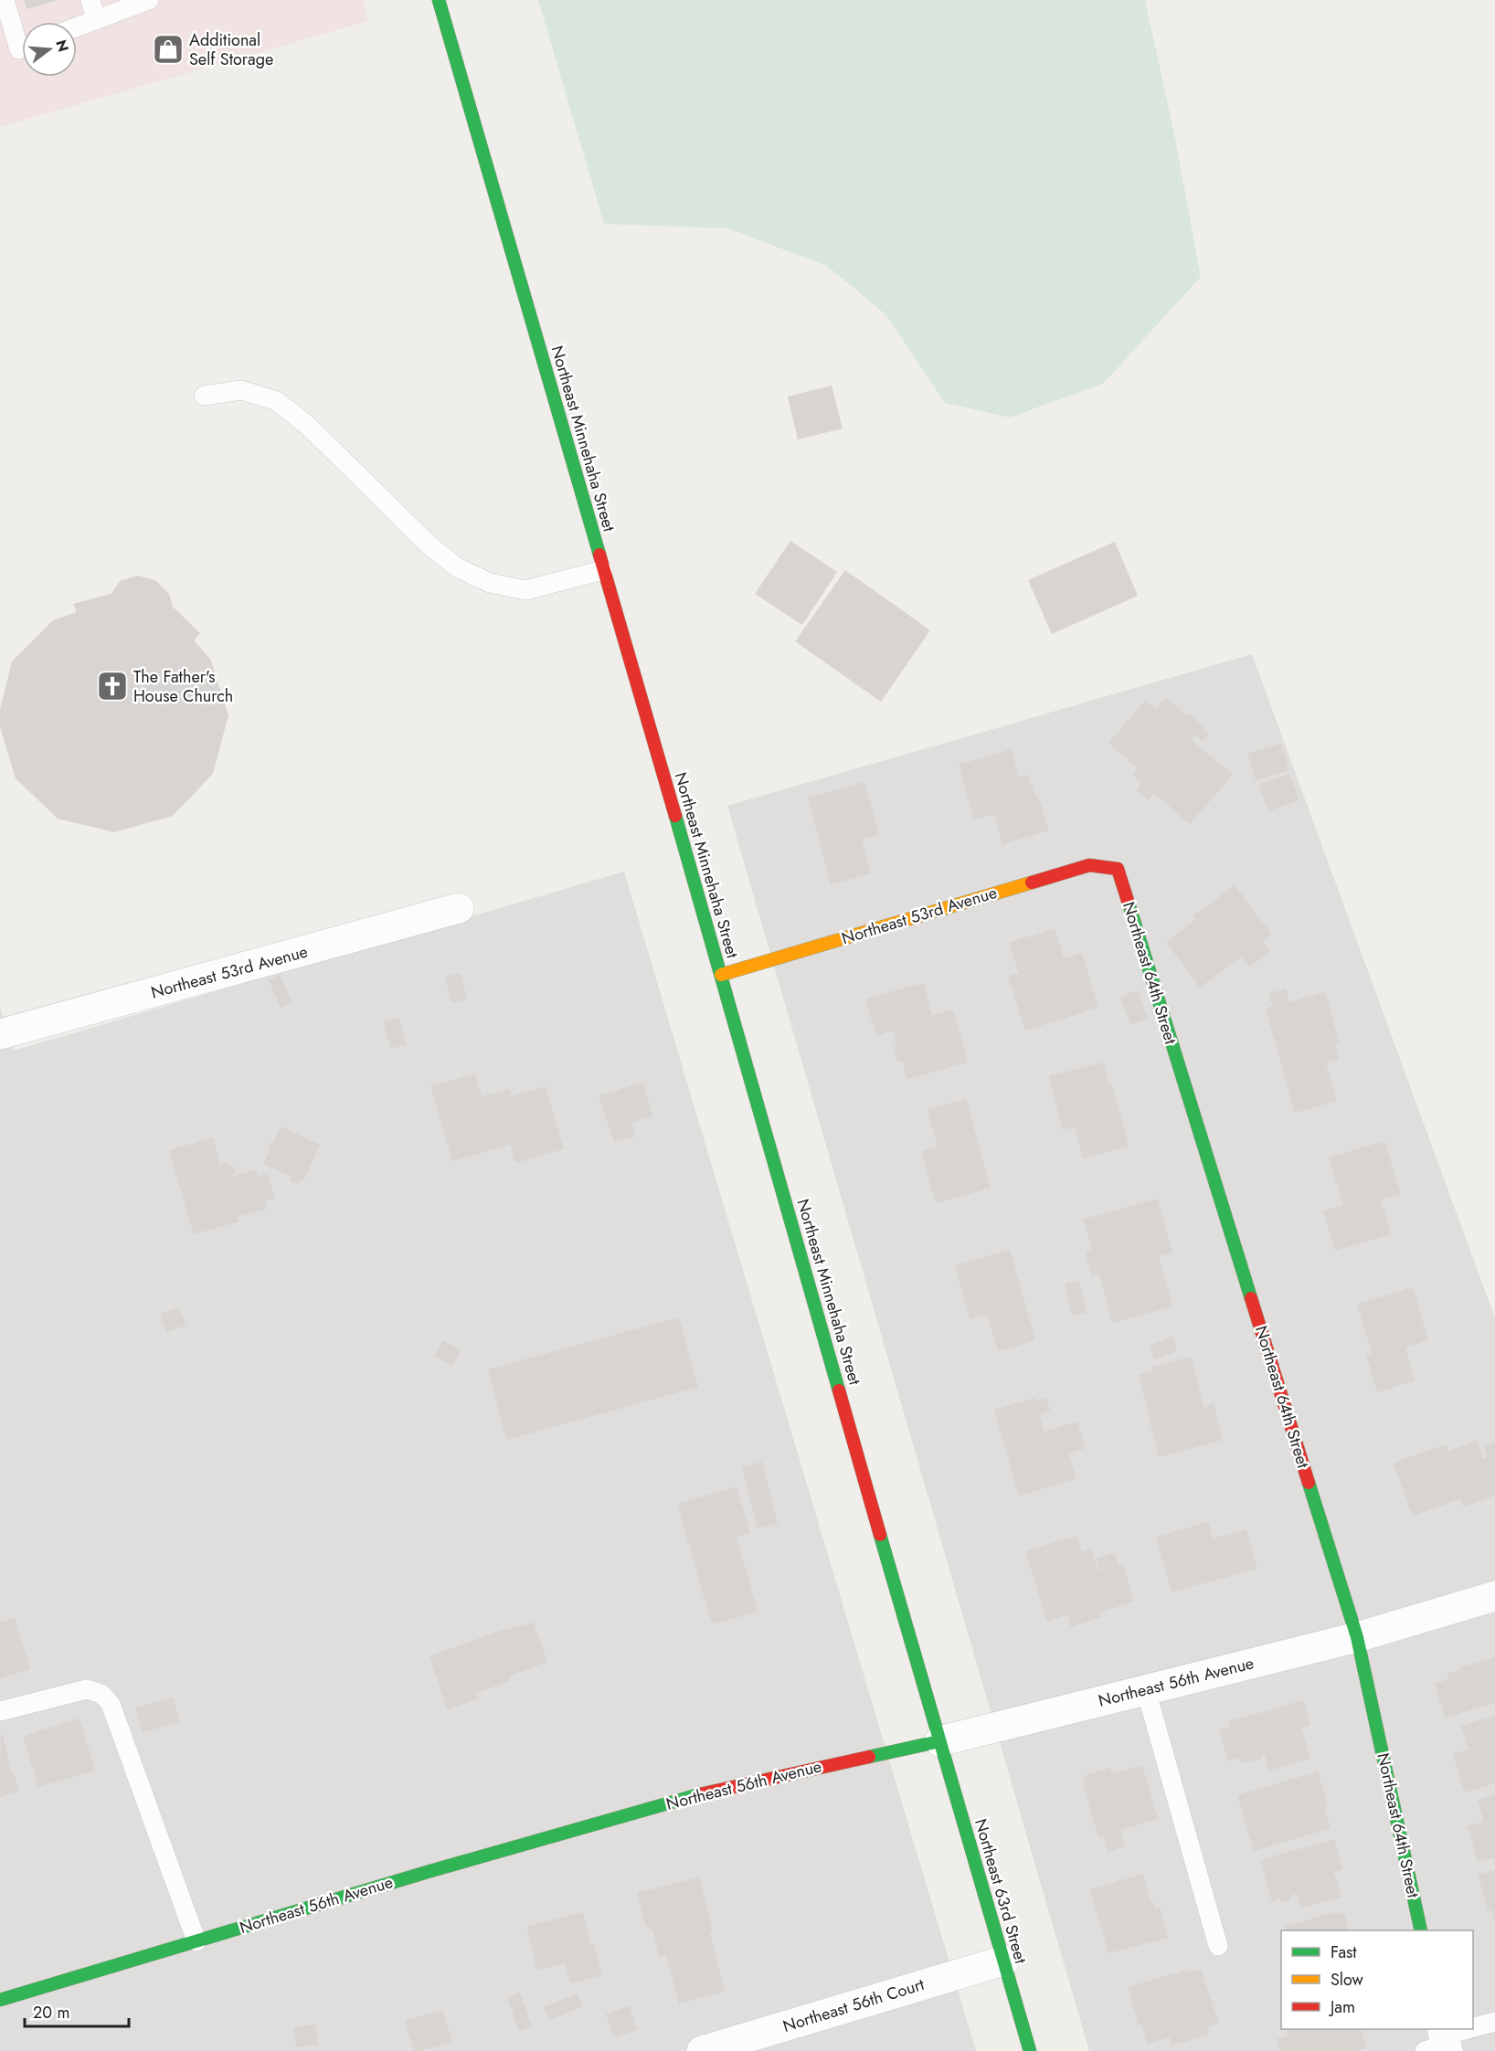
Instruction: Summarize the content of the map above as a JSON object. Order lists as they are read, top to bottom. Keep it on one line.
{"streets":{"street":["Northeast Minnehaha Street","Northeast 53rd Avenue","Northeast 64th Street","Northeast 56th Avenue","Northeast 63rd Street","Northeast 56th Court"]},"crossings":[["Northeast Minnehaha Street","Northeast 53rd Avenue"],["Northeast Minnehaha Street","Northeast 56th Avenue"],["Northeast Minnehaha Street","Northeast 63rd Street"],["Northeast 53rd Avenue","Northeast 64th Street"],["Northeast 64th Street","Northeast 56th Avenue"],["Northeast 56th Avenue","Northeast 63rd Street"],["Northeast 63rd Street","Northeast 56th Court"]],"places":{"shop":["Additional Self Storage"],"church":["The Father's House Church"]},"legend":["Fast","Slow","Jam"],"scale_bar":"20 m","north":"right"}
